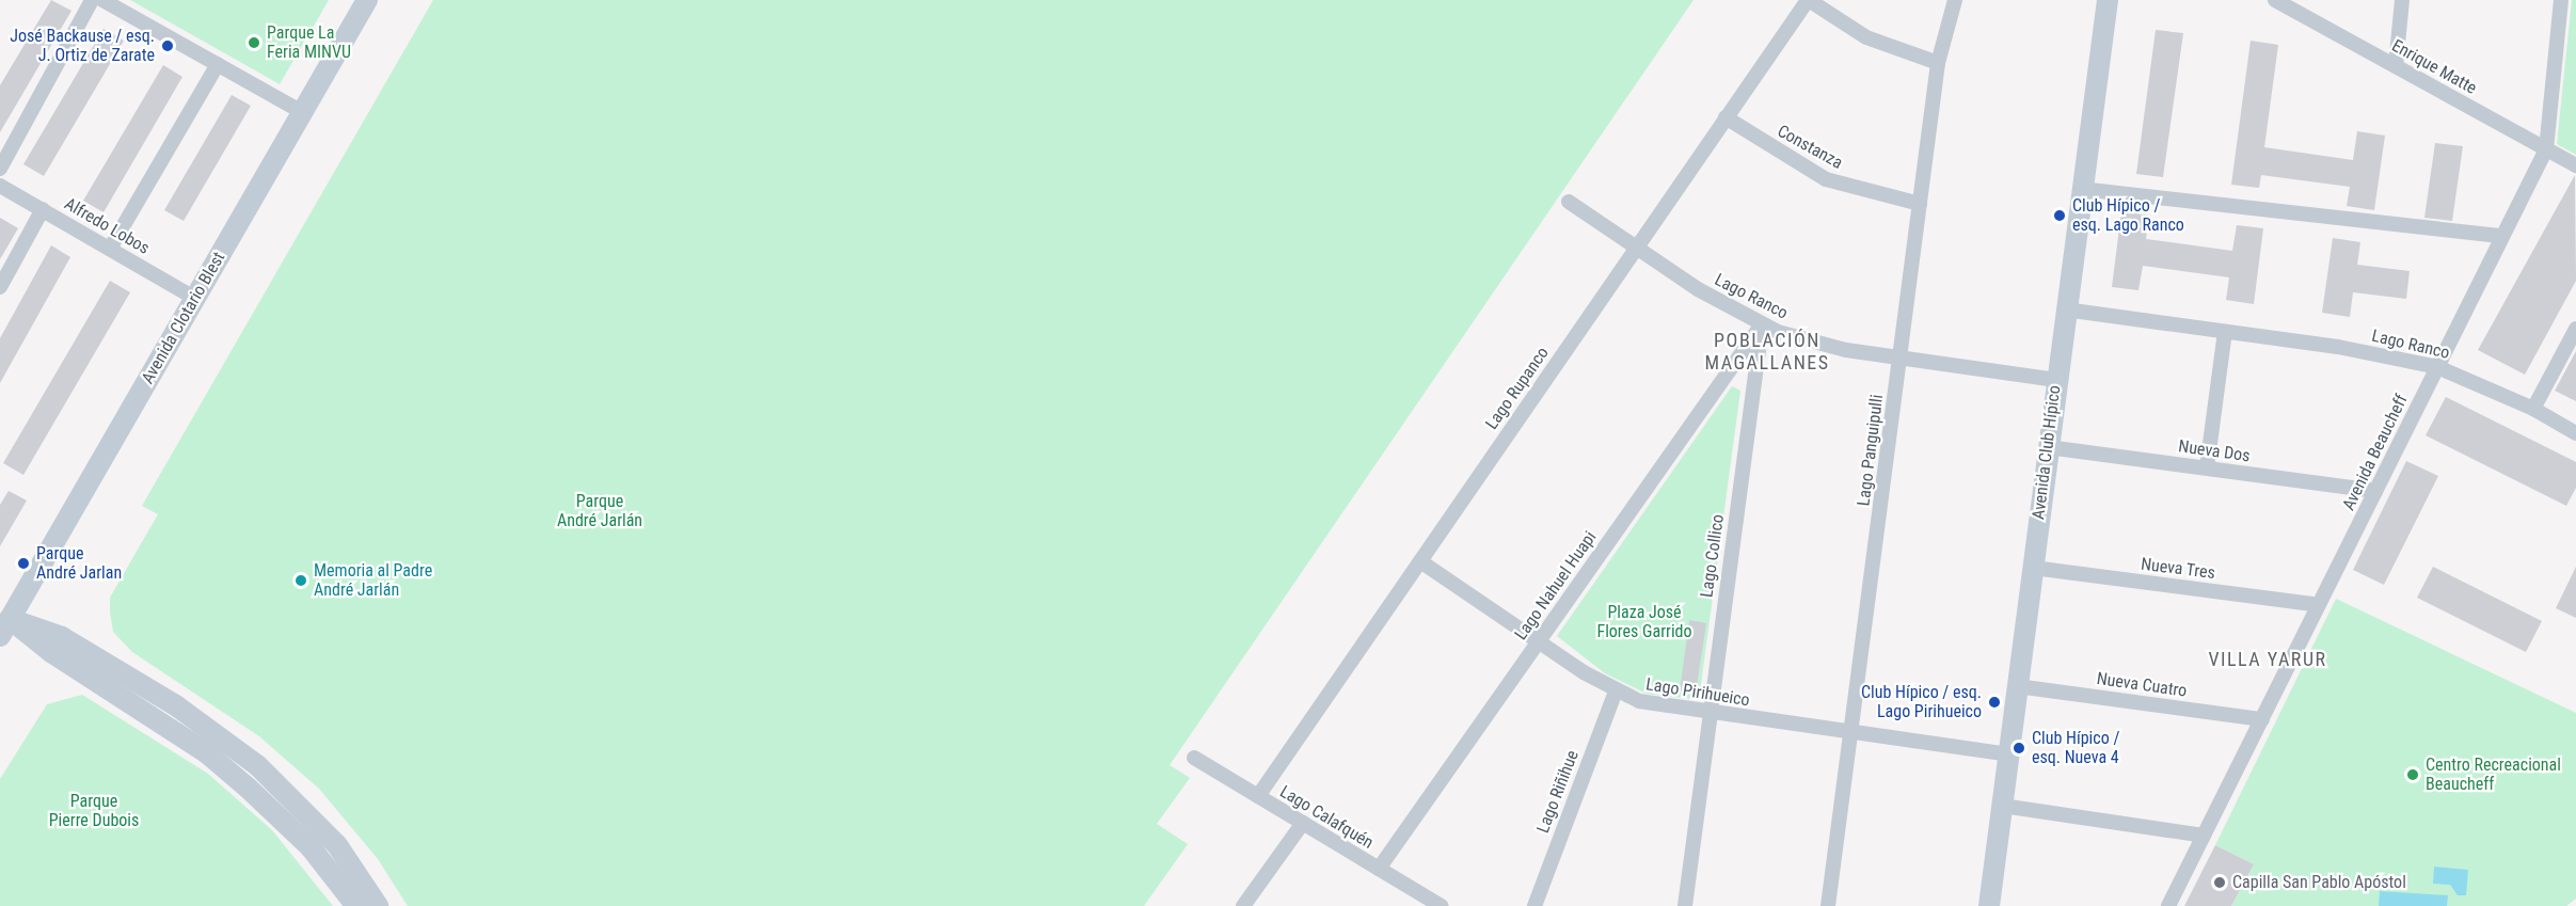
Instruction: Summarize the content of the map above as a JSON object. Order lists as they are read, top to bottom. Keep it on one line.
{"streets":{"main road":["Avenida Clotario Blest","Avenida Club Hípico"],"street":["Enrique Matte","Constanza","Alfredo Lobos","Lago Ranco","Lago Rupanco","Lago Panguipulli","Nueva Dos","Avenida Beaucheff","Lago Collico","Nueva Tres","Lago Nahuel Huapi","Nueva Cuatro","Lago Pirihueico","Lago Riñihue","Lago Calafquén"]},"crossings":[["Enrique Matte","Avenida Beaucheff"],["Constanza","Lago Rupanco"],["Constanza","Lago Panguipulli"],["Alfredo Lobos","Avenida Clotario Blest"],["Lago Ranco","Lago Rupanco"],["Lago Ranco","Lago Panguipulli"],["Lago Ranco","Avenida Club Hípico"],["Lago Ranco","Avenida Beaucheff"],["Lago Ranco","Lago Collico"],["Lago Ranco","Lago Nahuel Huapi"],["Lago Rupanco","Lago Pirihueico"],["Lago Rupanco","Lago Calafquén"],["Lago Panguipulli","Lago Pirihueico"],["Nueva Dos","Avenida Club Hípico"],["Nueva Dos","Avenida Beaucheff"],["Avenida Club Hípico","Nueva Tres"],["Avenida Club Hípico","Nueva Cuatro"],["Avenida Club Hípico","Lago Pirihueico"],["Avenida Beaucheff","Nueva Tres"],["Avenida Beaucheff","Nueva Cuatro"],["Lago Collico","Lago Nahuel Huapi"],["Lago Collico","Lago Pirihueico"],["Lago Nahuel Huapi","Lago Pirihueico"],["Lago Nahuel Huapi","Lago Calafquén"],["Lago Pirihueico","Lago Riñihue"]],"districts":["POBLACIÓN MAGALLANES","VILLA YARUR"],"parks":["Parque André Jarlán","Plaza José Flores Garrido","Parque Pierre Dubois"],"places":["Parque La Feria MINVU","José Backause / esq. J. Ortiz de Zarate","Club Hípico / esq. Lago Ranco","Parque André Jarlan","Memoria al Padre André Jarlán","Club Hípico / esq. Lago Pirihueico","Club Hípico / esq. Nueva 4","Centro Recreacional Beaucheff","Capilla San Pablo Apóstol"]}
